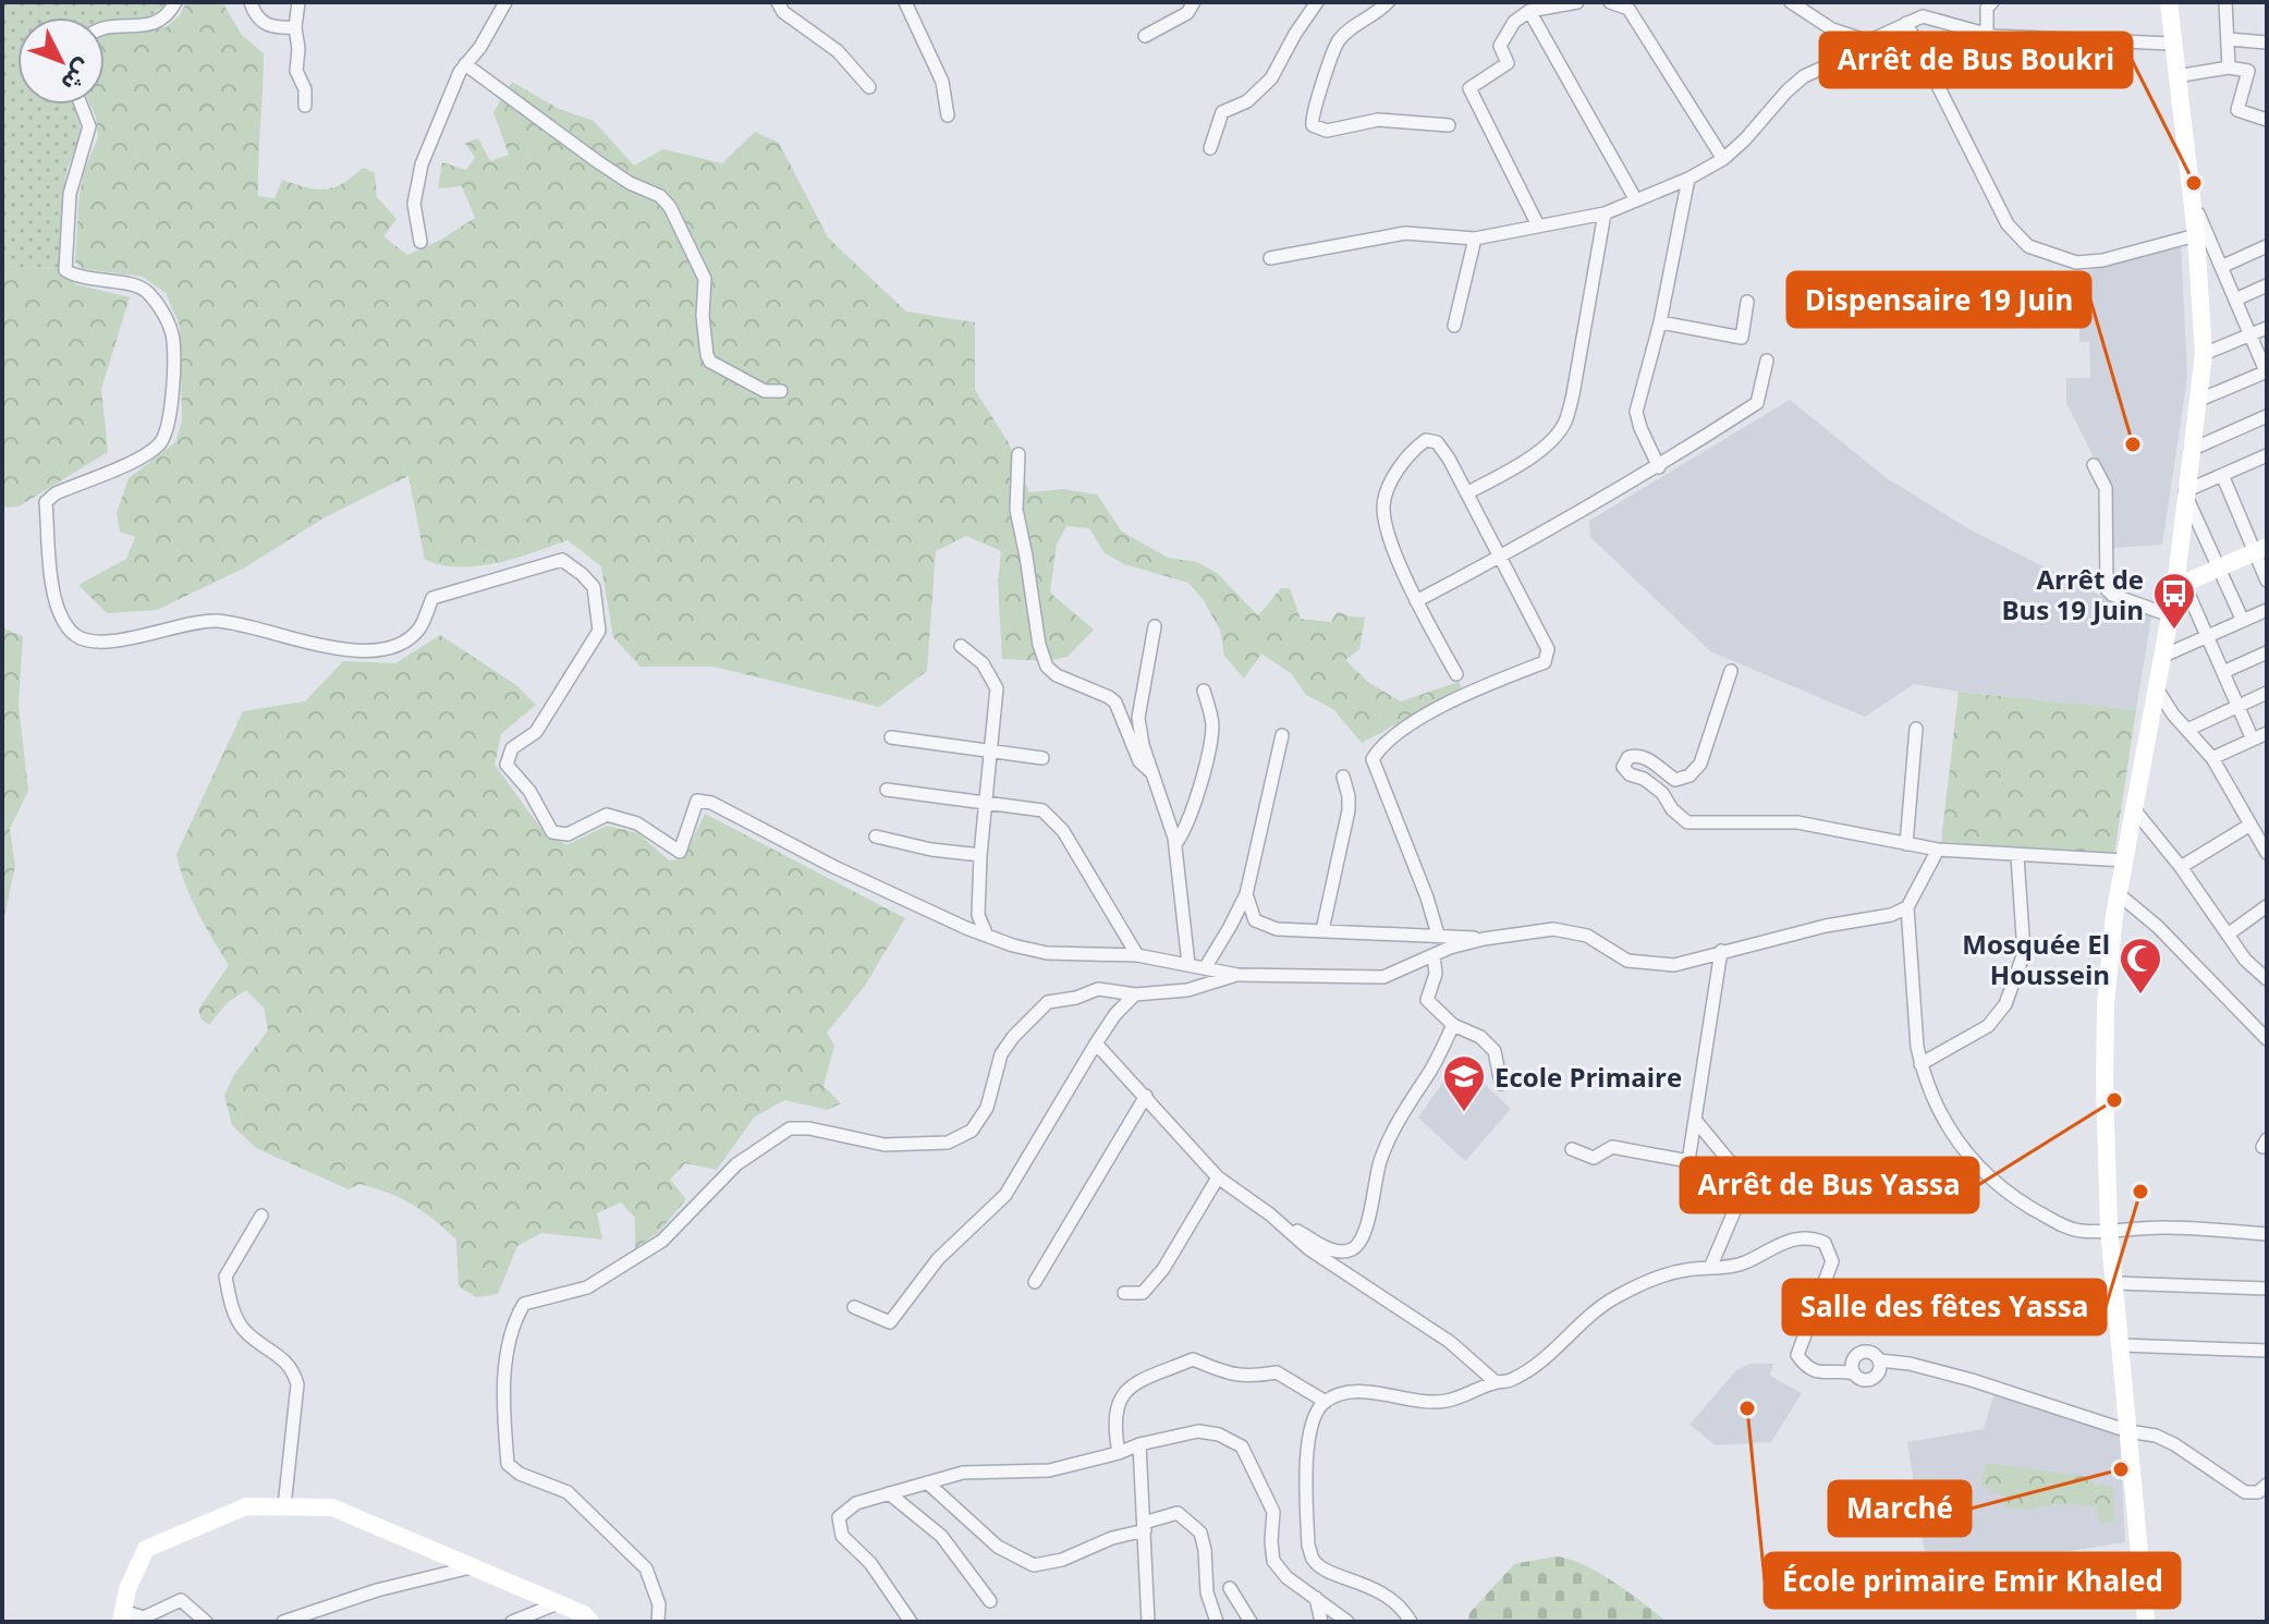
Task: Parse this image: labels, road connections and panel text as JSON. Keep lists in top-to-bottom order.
{
  "places": {
    "other": [
      "Arrêt de Bus Boukri",
      "Dispensaire 19 Juin",
      "Arrêt de Bus Yassa",
      "Salle des fêtes Yassa",
      "École primaire Emir Khaled",
      "Marché"
    ],
    "bus stop": ["Arrêt de Bus 19 Juin"],
    "mosque": ["Mosquée El Houssein"],
    "school or university": ["Ecole Primaire"]
  },
  "north": "bottom right"
}
